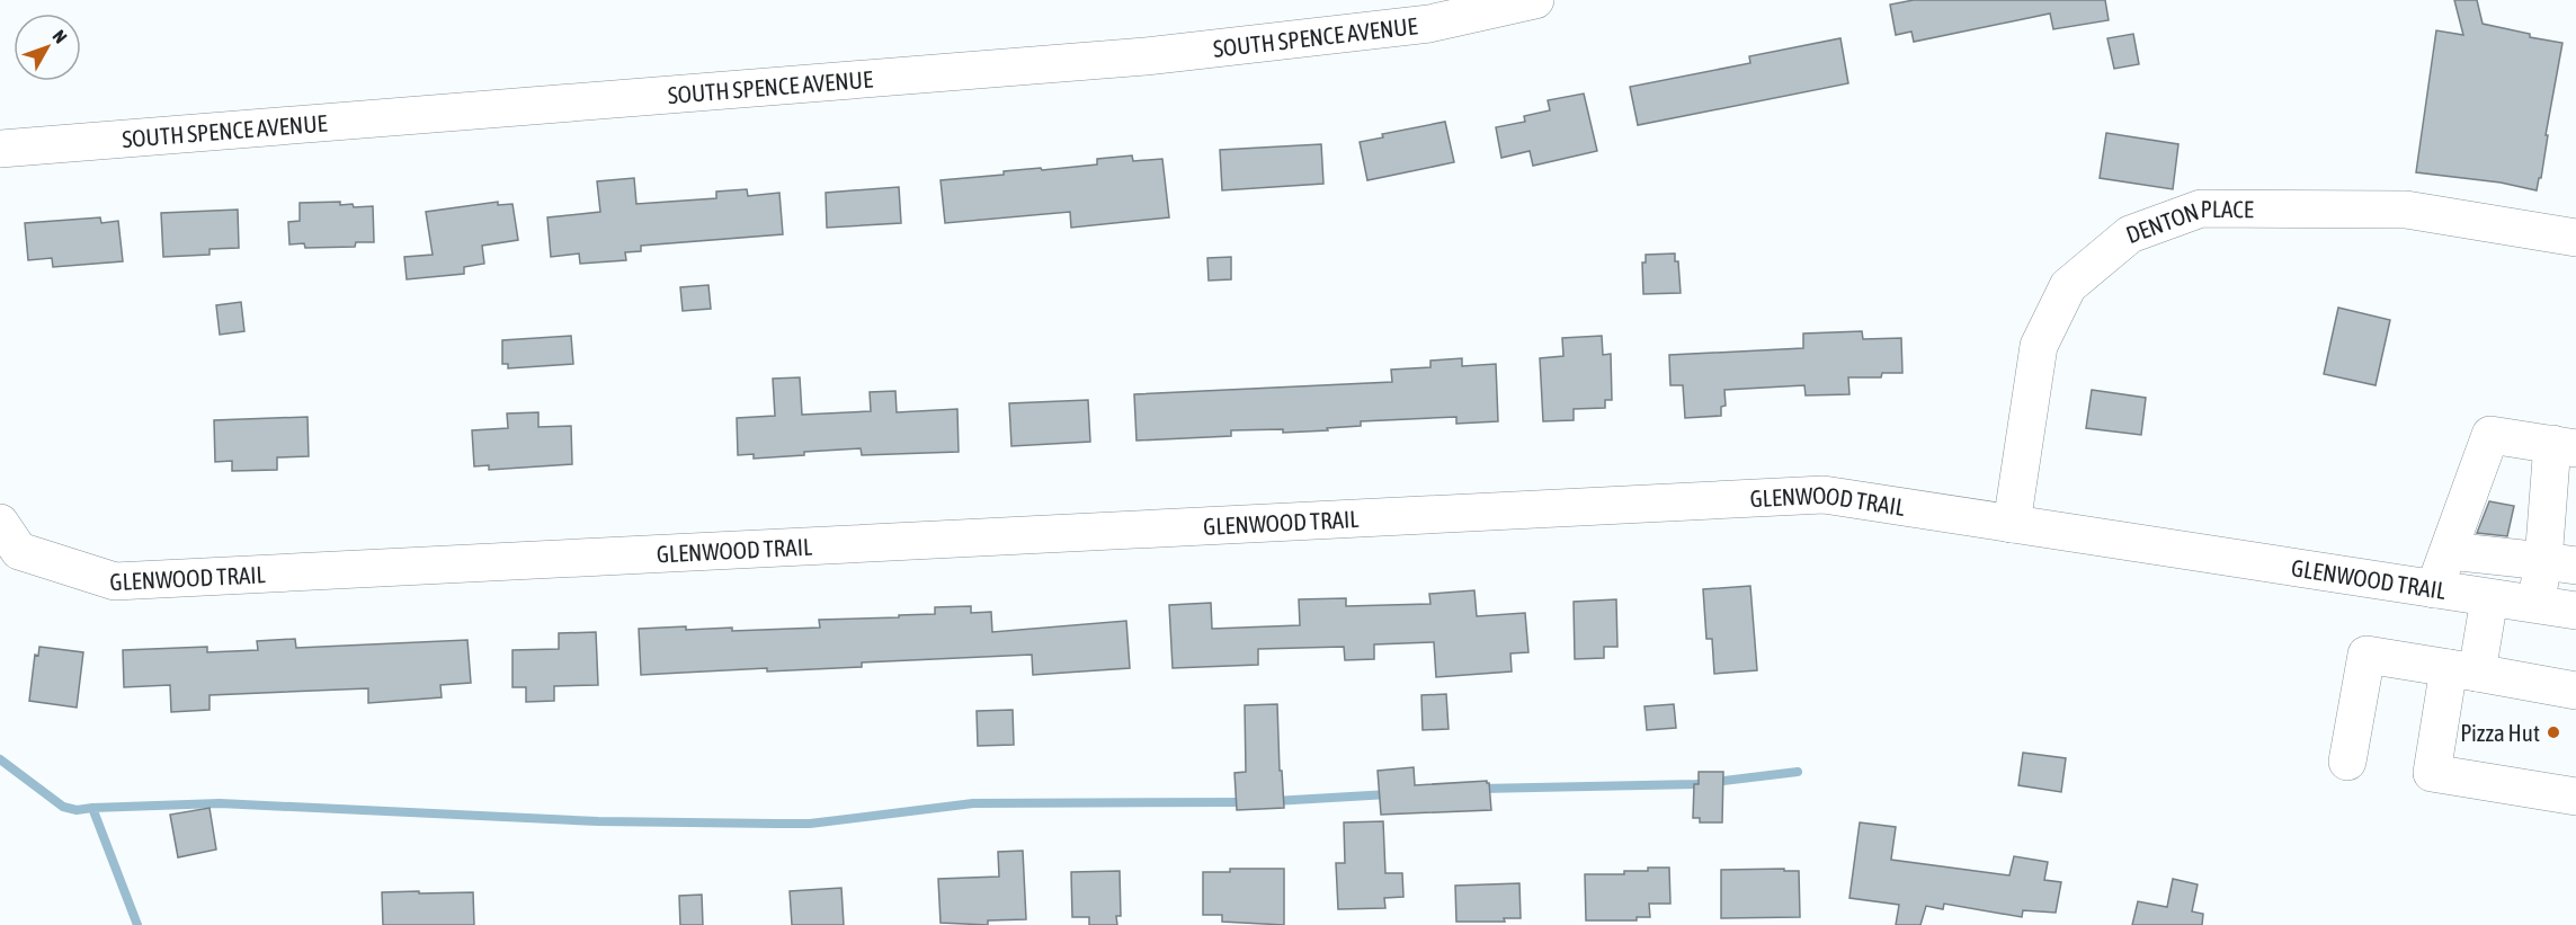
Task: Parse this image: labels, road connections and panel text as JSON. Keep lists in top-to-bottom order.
{
  "streets": {
    "street": ["SOUTH SPENCE AVENUE", "DENTON PLACE", "GLENWOOD TRAIL"]
  },
  "crossings": [
    ["DENTON PLACE", "GLENWOOD TRAIL"]
  ],
  "places": ["Pizza Hut"],
  "north": "top right"
}
